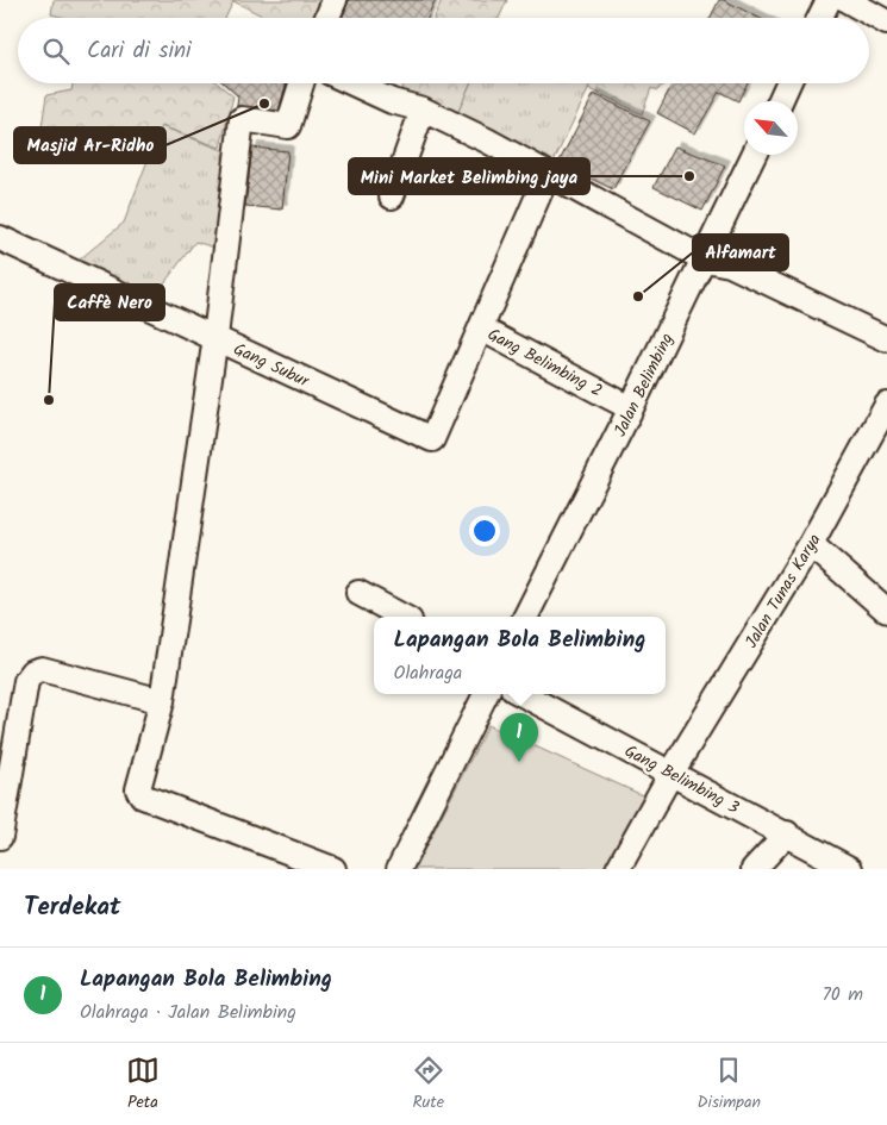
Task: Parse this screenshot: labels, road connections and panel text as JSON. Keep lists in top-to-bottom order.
{
  "streets": {
    "street": [
      "Gang Belimbing 2",
      "Gang Subur",
      "Jalan Belimbing",
      "Jalan Tunas Karya",
      "Gang Belimbing 3"
    ]
  },
  "crossings": [
    ["Gang Belimbing 2", "Gang Subur"],
    ["Gang Belimbing 2", "Jalan Belimbing"],
    ["Jalan Tunas Karya", "Gang Belimbing 3"]
  ],
  "places": [
    "Masjid Ar-Ridho",
    "Mini Market Belimbing jaya",
    "Alfamart",
    "Caffè Nero"
  ],
  "north": "top left",
  "page": {
    "search": "Cari di sini",
    "popup": ["Lapangan Bola Belimbing", "Olahraga"],
    "pins": "1",
    "heading": "Terdekat",
    "list": [
      {
        "mark": "1",
        "name": "Lapangan Bola Belimbing",
        "note": "Olahraga · Jalan Belimbing",
        "value": "70 m"
      }
    ],
    "nav": ["Peta", "Rute", "Disimpan"]
  }
}
